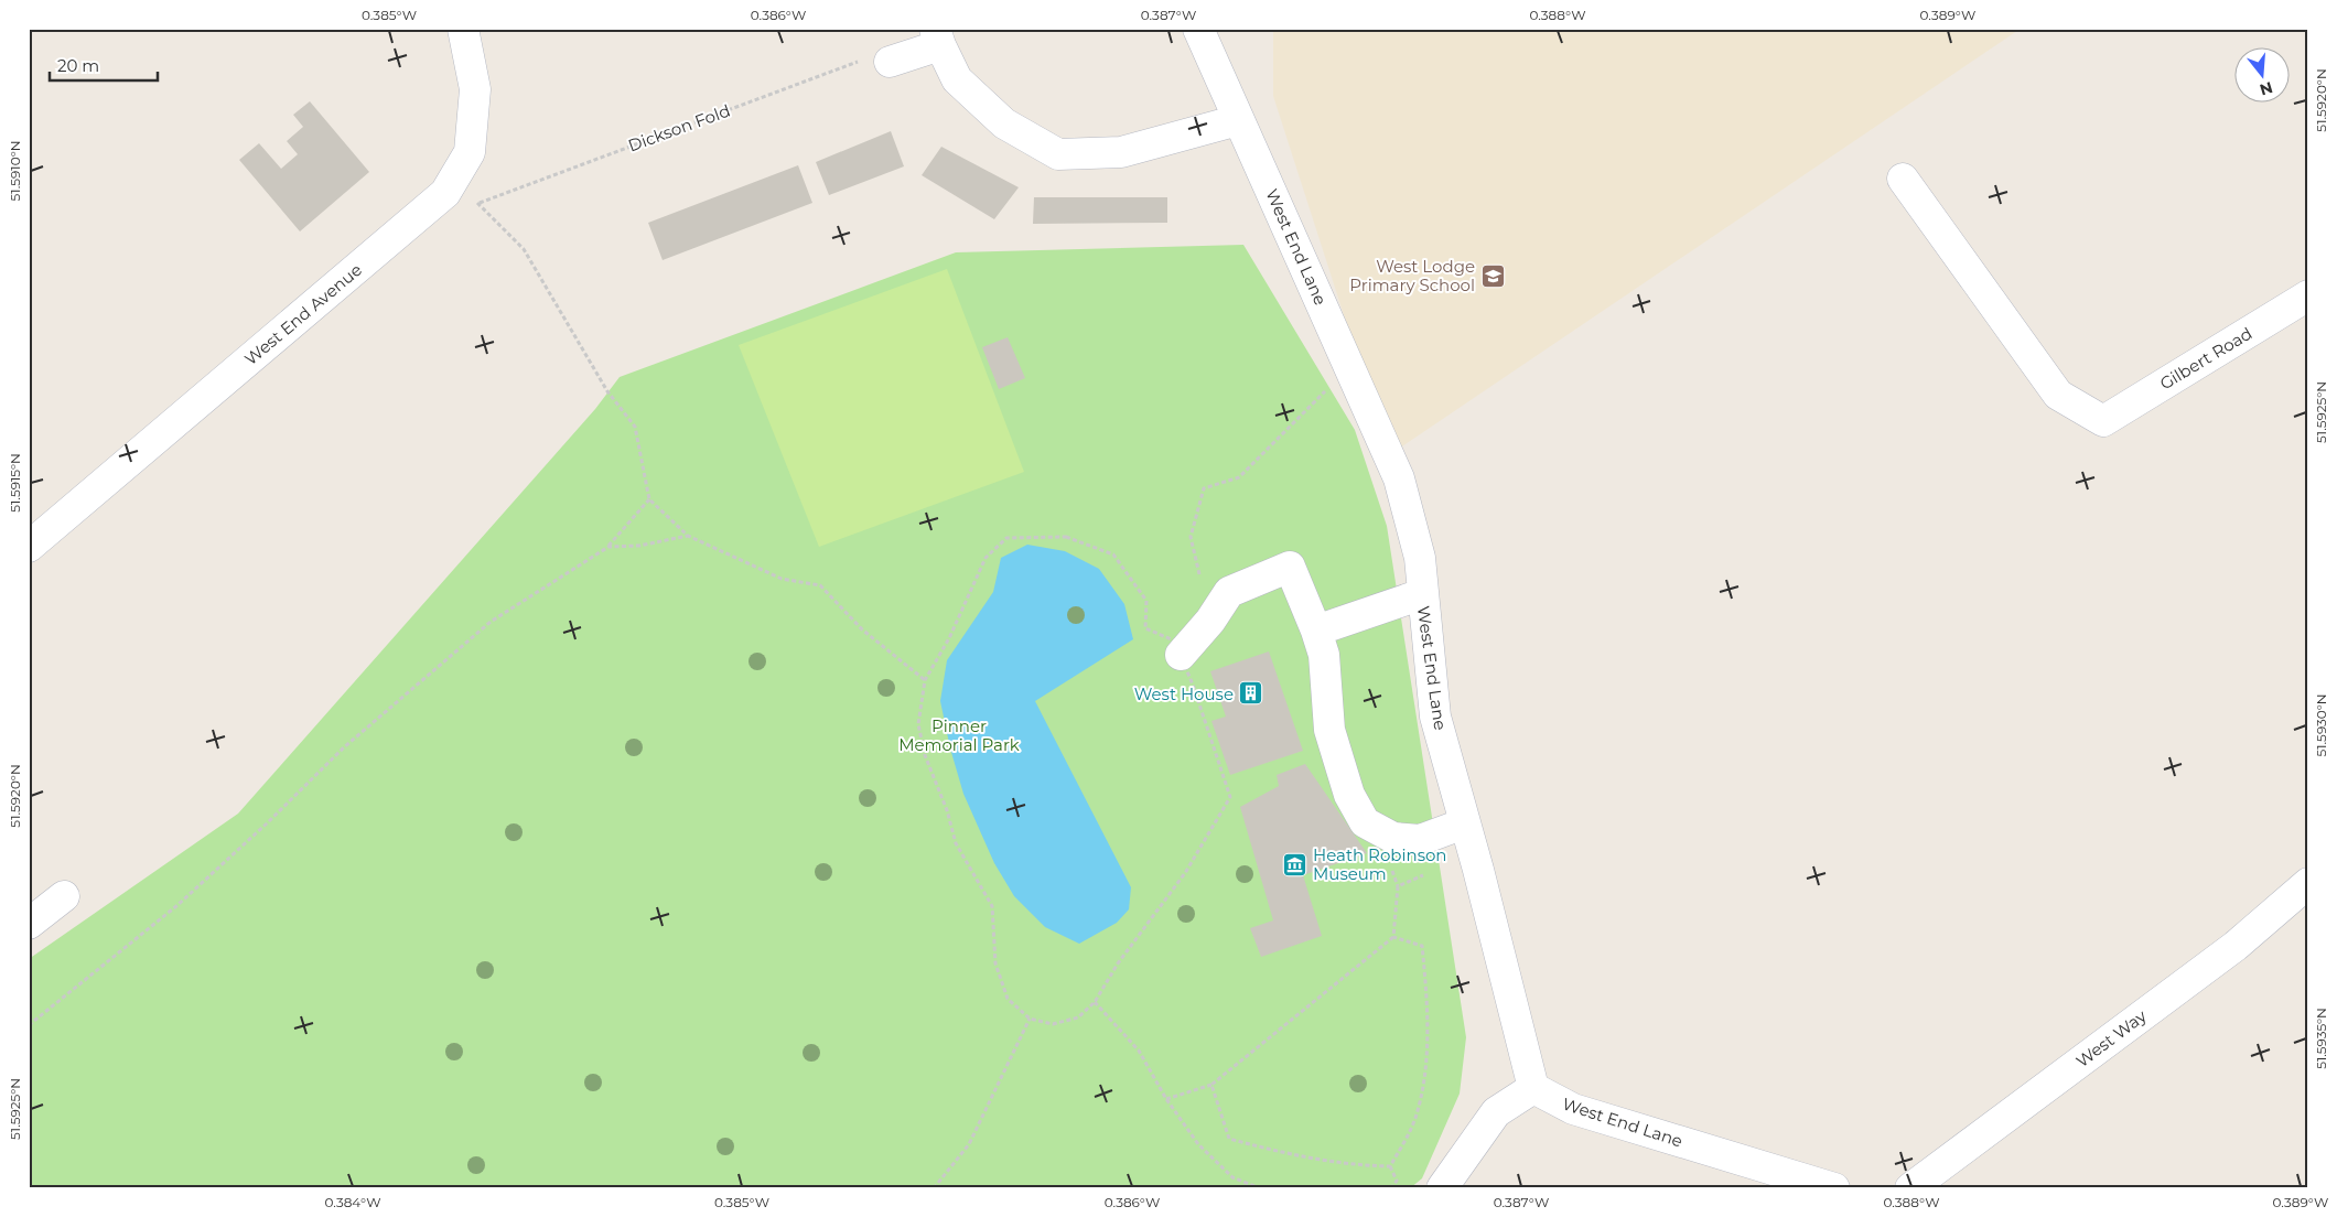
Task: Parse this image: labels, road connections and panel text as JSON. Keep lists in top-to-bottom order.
{
  "streets": {
    "street": [
      "West End Lane",
      "West End Avenue",
      "Gilbert Road",
      "West Way"
    ],
    "path": ["Dickson Fold"]
  },
  "parks": ["Pinner Memorial Park"],
  "places": {
    "school or university": ["West Lodge Primary School"],
    "building": ["West House"],
    "museum": ["Heath Robinson Museum"]
  },
  "scale_bar": "20 m",
  "north": "bottom",
  "coordinates": [
    "0.385°W",
    "0.386°W",
    "0.387°W",
    "0.388°W",
    "0.389°W",
    "51.5920°N",
    "51.5910°N",
    "51.5925°N",
    "51.5915°N",
    "51.5930°N",
    "51.5935°N",
    "0.384°W"
  ]
}
